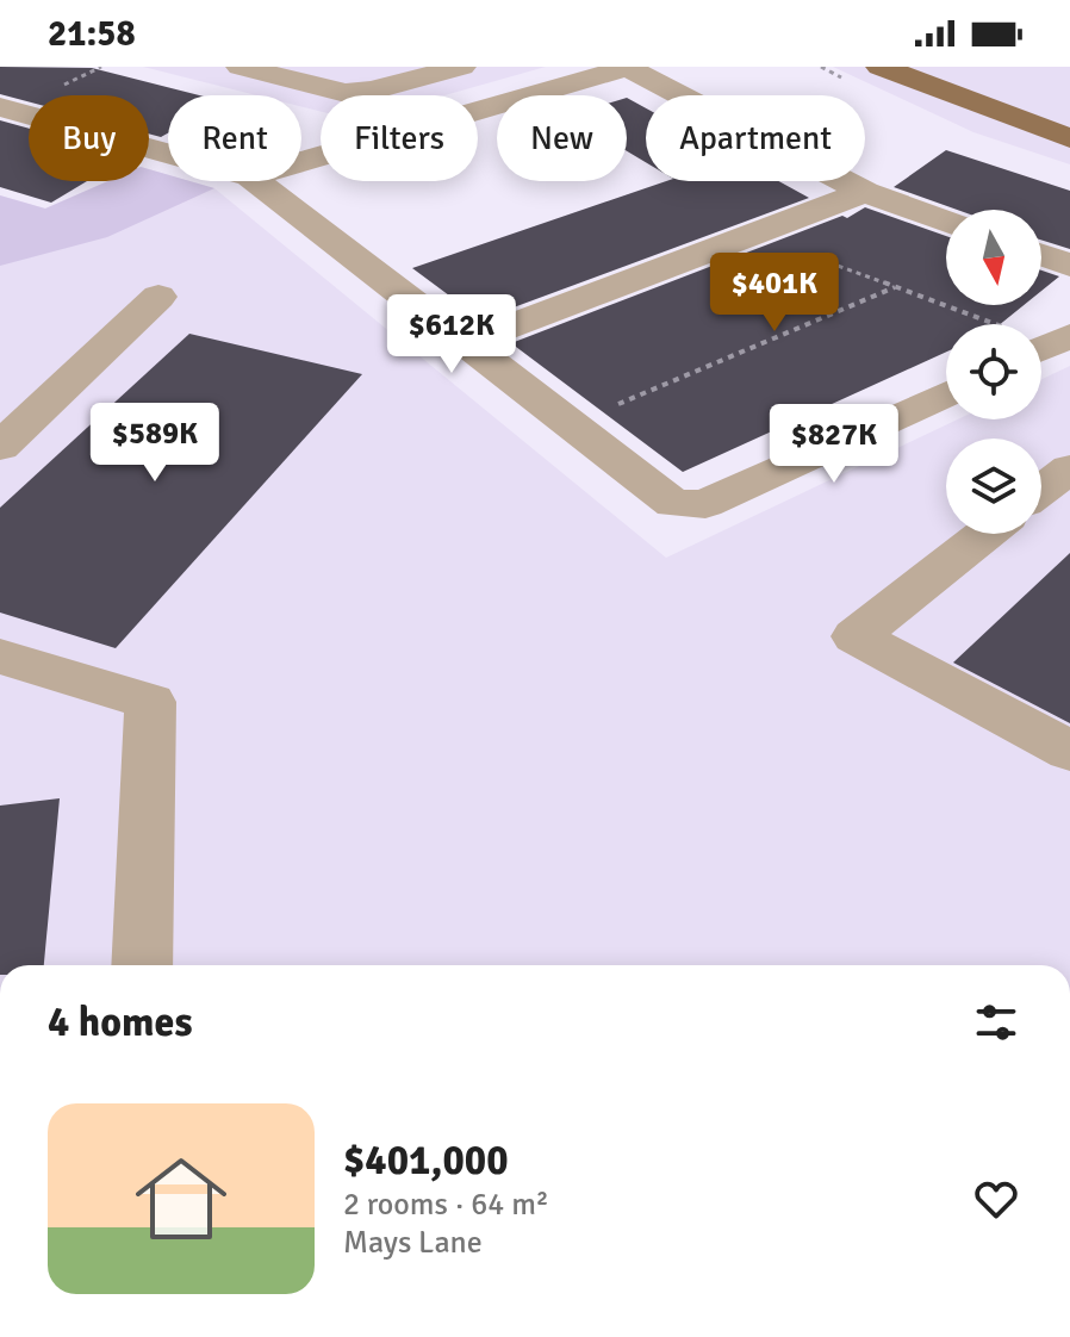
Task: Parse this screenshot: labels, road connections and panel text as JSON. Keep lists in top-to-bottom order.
{
  "north": "bottom",
  "page": {
    "status": "21:58",
    "chip": [
      "Buy",
      "Rent",
      "Filters",
      "New",
      "Apartment"
    ],
    "price": [
      "$401K",
      "$612K",
      "$589K",
      "$827K"
    ],
    "heading": "4 homes",
    "list": [
      {
        "name": "$401,000",
        "note": "2 rooms · 64 m² · Mays Lane"
      }
    ]
  }
}
